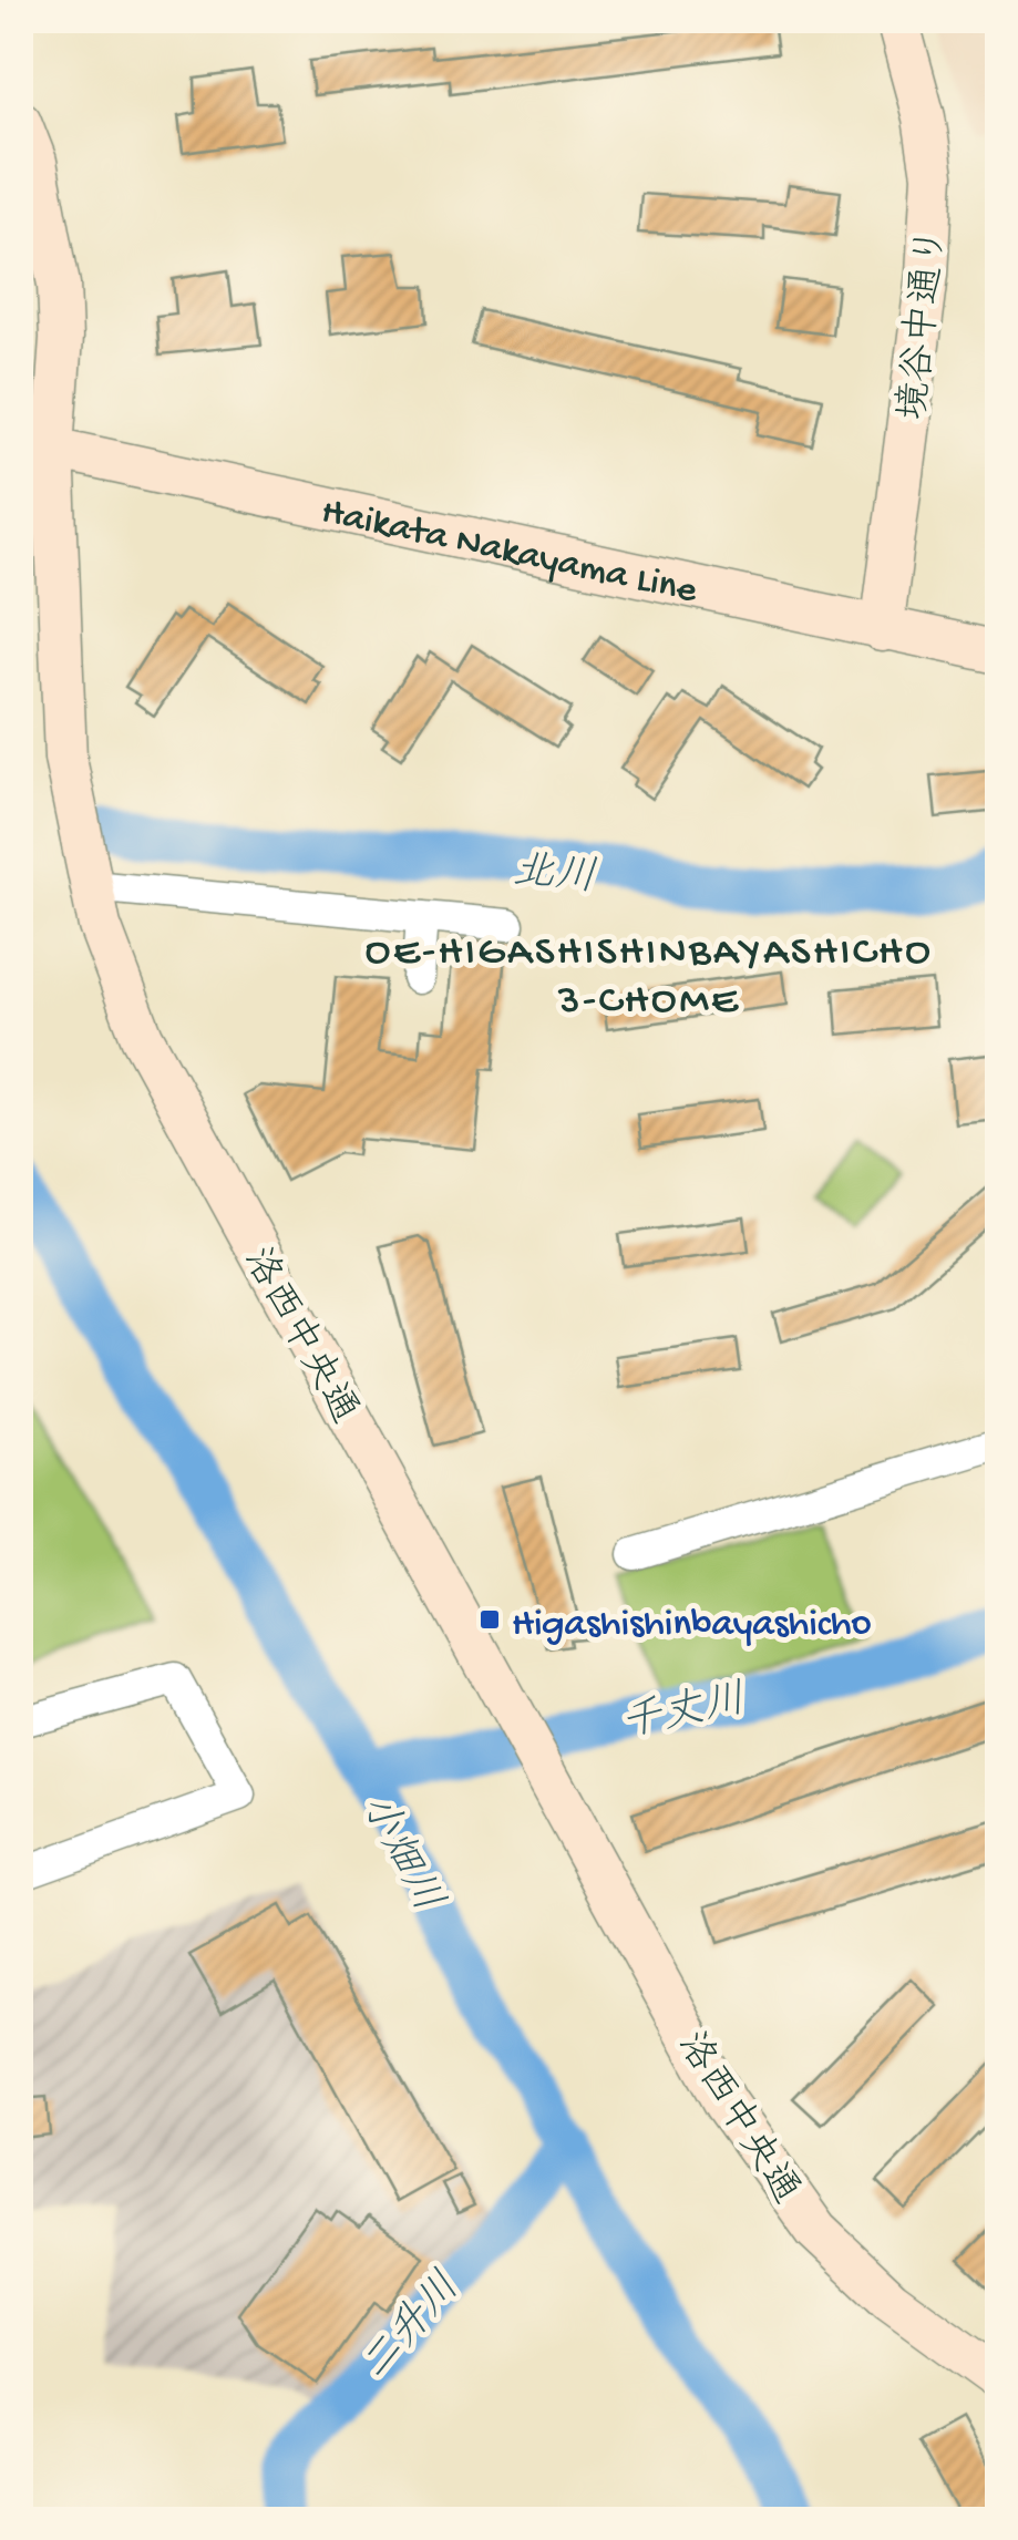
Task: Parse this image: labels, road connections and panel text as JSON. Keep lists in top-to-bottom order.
{
  "streets": {
    "street": ["境谷中通り", "Haikata Nakayama Line", "洛西中央通"]
  },
  "crossings": [
    ["境谷中通り", "Haikata Nakayama Line"],
    ["Haikata Nakayama Line", "洛西中央通"]
  ],
  "districts": ["OE-HIGASHISHINBAYASHICHO 3-CHOME"],
  "water": [
    "北川",
    "千丈川",
    "小畑川",
    "二升川"
  ],
  "places": {
    "transit": ["Higashishinbayashicho"]
  }
}
